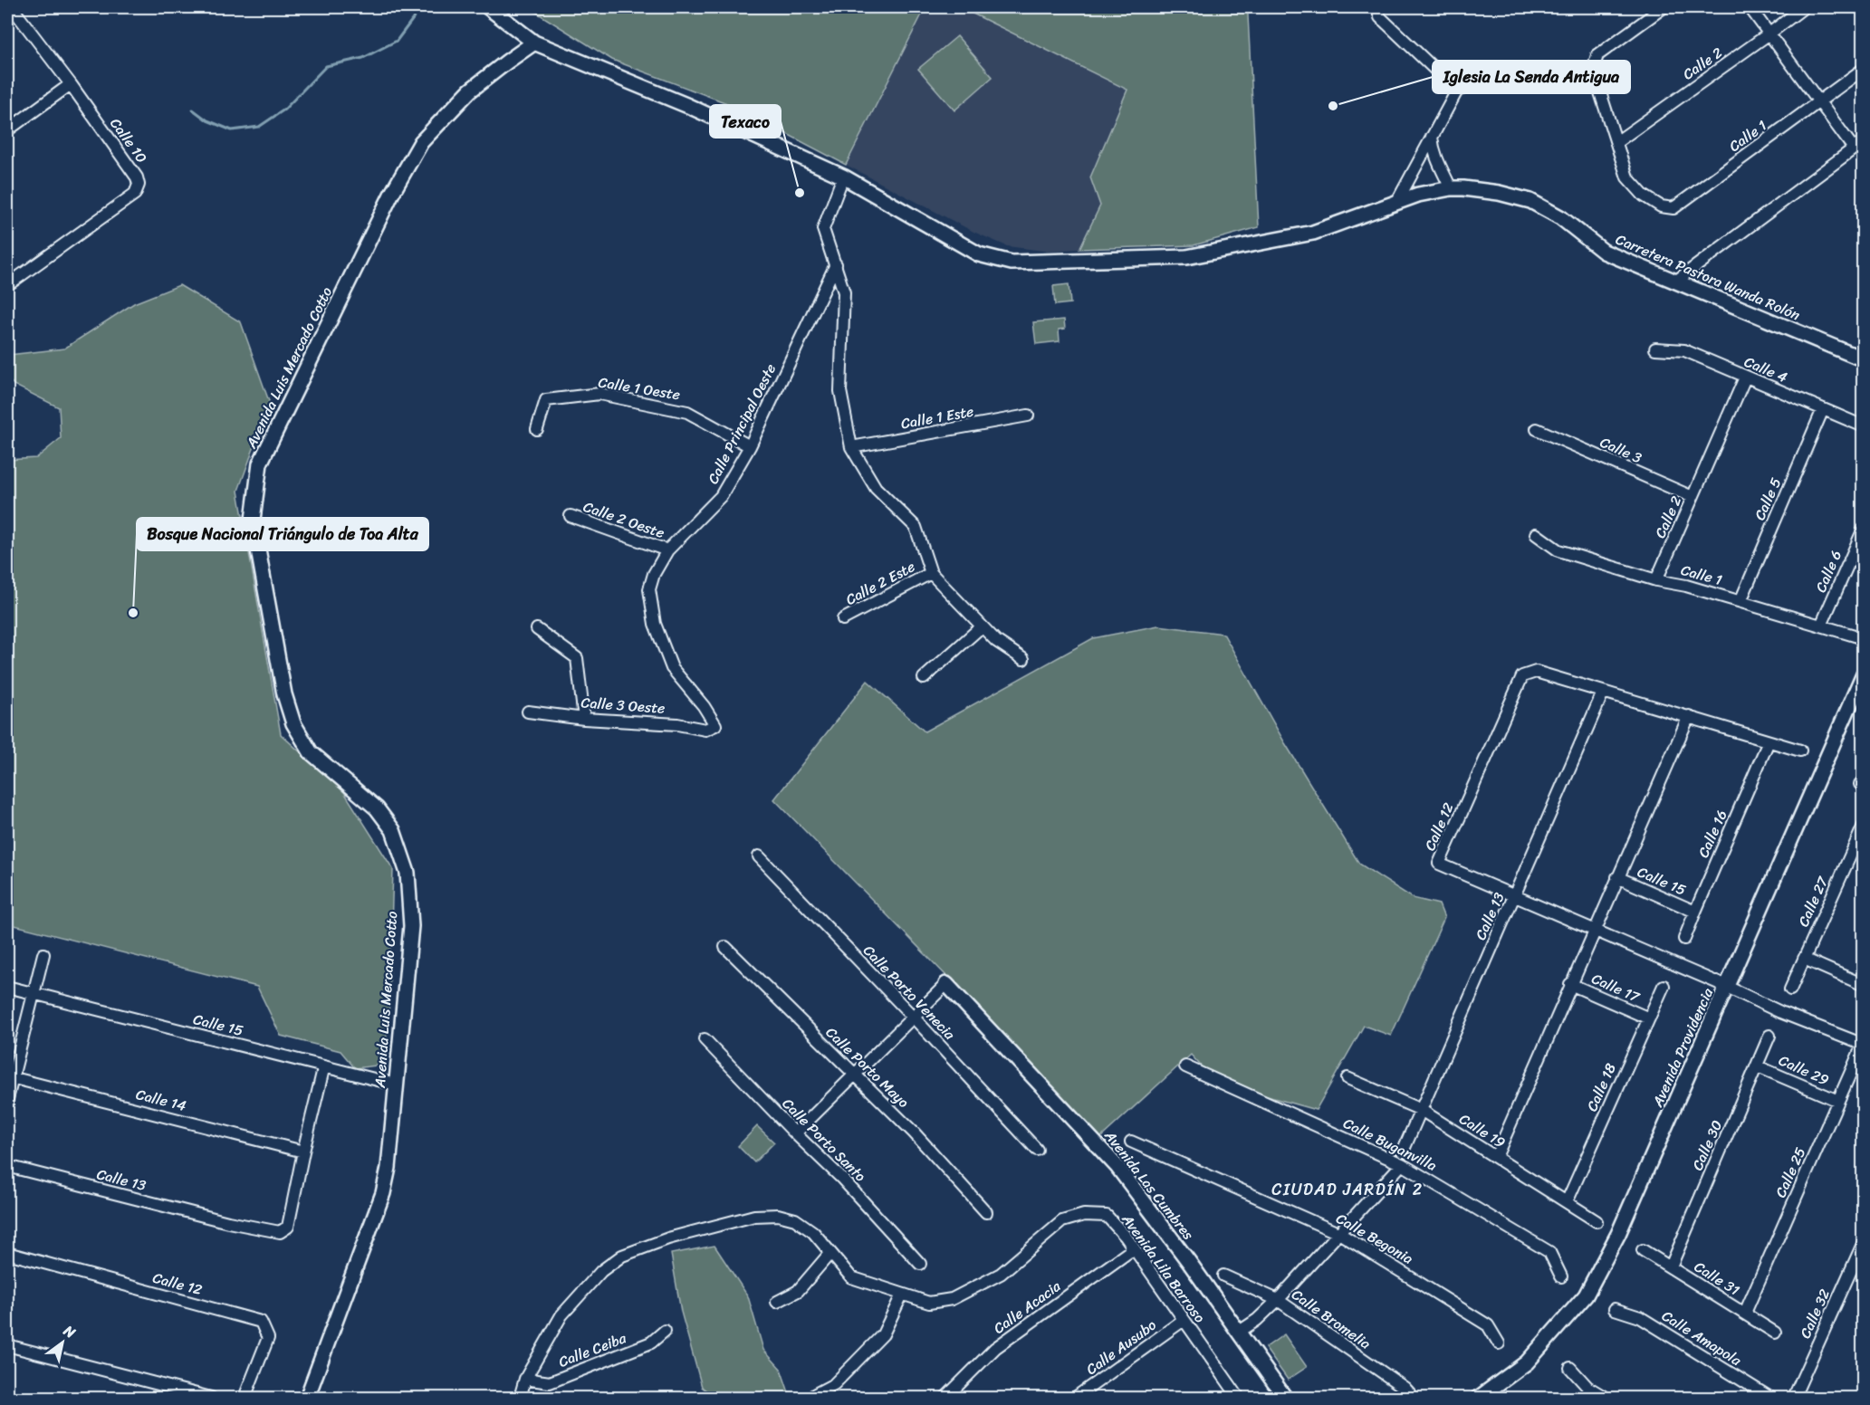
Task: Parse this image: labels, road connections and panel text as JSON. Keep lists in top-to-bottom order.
{
  "streets": {
    "street": [
      "Calle 2",
      "Calle 1",
      "Calle 10",
      "Carretera Pastora Wanda Rolón",
      "Avenida Luis Mercado Cotto",
      "Calle 4",
      "Calle 1 Oeste",
      "Calle 1 Este",
      "Calle Principal Oeste",
      "Calle 3",
      "Calle 5",
      "Calle 2 Oeste",
      "Calle 6",
      "Calle 2 Este",
      "Calle 3 Oeste",
      "Calle 12",
      "Calle 16",
      "Calle 15",
      "Calle 27",
      "Calle 13",
      "Calle 17",
      "Calle Porto Venecia",
      "Avenida Providencia",
      "Calle Porto Mayo",
      "Calle 29",
      "Calle 18",
      "Calle 14",
      "Calle 19",
      "Calle Porto Santo",
      "Calle Buganvilla",
      "Calle 30",
      "Calle 25",
      "Avenida Las Cumbres",
      "Calle Begonia",
      "Avenida Lila Barroso",
      "Calle 31",
      "Calle Acacia",
      "Calle 32",
      "Calle Bromelia",
      "Calle Amapola",
      "Calle Ausubo",
      "Calle Ceiba"
    ]
  },
  "crossings": [
    ["Calle 2", "Calle 1"],
    ["Calle 2", "Calle 4"],
    ["Calle 2", "Calle 3"],
    ["Calle 1", "Calle 5"],
    ["Calle 1", "Calle 6"],
    ["Carretera Pastora Wanda Rolón", "Avenida Luis Mercado Cotto"],
    ["Avenida Luis Mercado Cotto", "Calle 15"],
    ["Calle 4", "Calle 5"],
    ["Calle 1 Oeste", "Calle Principal Oeste"],
    ["Calle Principal Oeste", "Calle 2 Oeste"],
    ["Calle Principal Oeste", "Calle 3 Oeste"],
    ["Calle 12", "Calle 16"],
    ["Calle 12", "Calle 13"],
    ["Calle 12", "Avenida Providencia"],
    ["Calle 12", "Calle 25"],
    ["Calle 16", "Calle 15"],
    ["Calle 13", "Calle 14"],
    ["Calle 13", "Calle 19"],
    ["Calle 17", "Calle 18"],
    ["Calle 29", "Calle 30"],
    ["Calle 29", "Calle 25"],
    ["Calle 18", "Calle 19"],
    ["Calle 30", "Calle 31"],
    ["Calle 25", "Calle 31"],
    ["Avenida Lila Barroso", "Calle Acacia"],
    ["Avenida Lila Barroso", "Calle Ausubo"],
    ["Avenida Lila Barroso", "Calle Ceiba"]
  ],
  "districts": ["CIUDAD JARDÍN 2"],
  "places": ["Iglesia La Senda Antigua", "Texaco", "Bosque Nacional Triángulo de Toa Alta"],
  "north": "top right"
}
